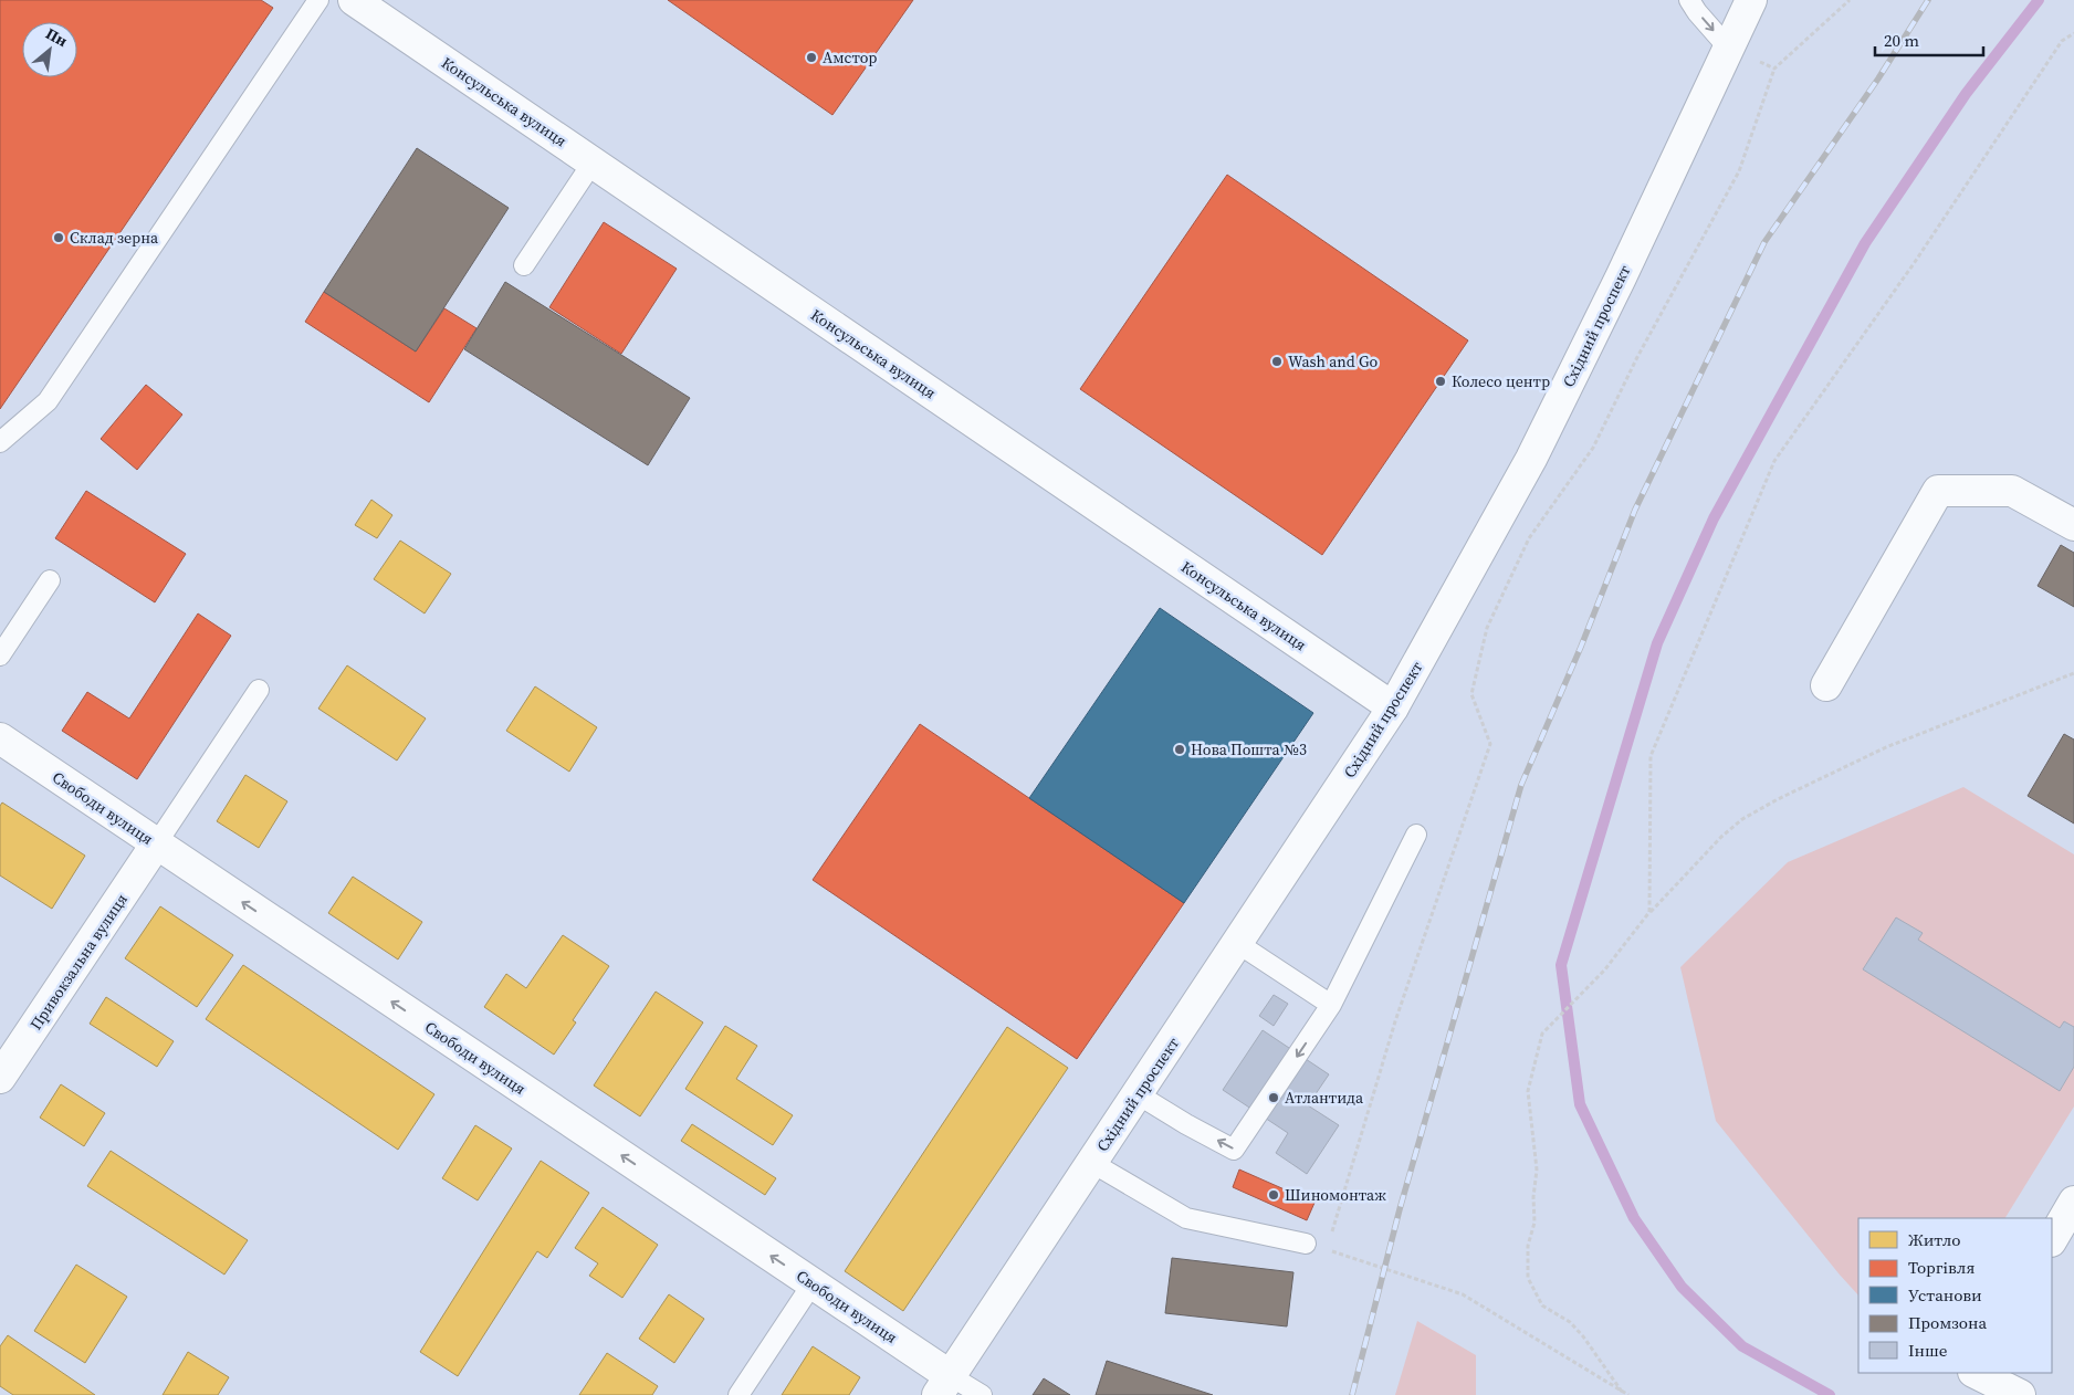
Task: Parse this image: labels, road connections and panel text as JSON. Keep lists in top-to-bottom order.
{
  "streets": {
    "main road": [
      "Консульська вулиця",
      "Східний проспект",
      "Свободи вулиця",
      "Привокзальна вулиця"
    ]
  },
  "crossings": [
    ["Консульська вулиця", "Східний проспект"],
    ["Східний проспект", "Свободи вулиця"],
    ["Свободи вулиця", "Привокзальна вулиця"]
  ],
  "one_way": ["Свободи вулиця"],
  "places": [
    "Амстор",
    "Склад зерна",
    "Wash and Go",
    "Колесо центр",
    "Нова Пошта №3",
    "Атлантида",
    "Шиномонтаж"
  ],
  "legend": [
    "Житло",
    "Торгівля",
    "Установи",
    "Промзона",
    "Інше"
  ],
  "scale_bar": "20 m",
  "north": "top right"
}
